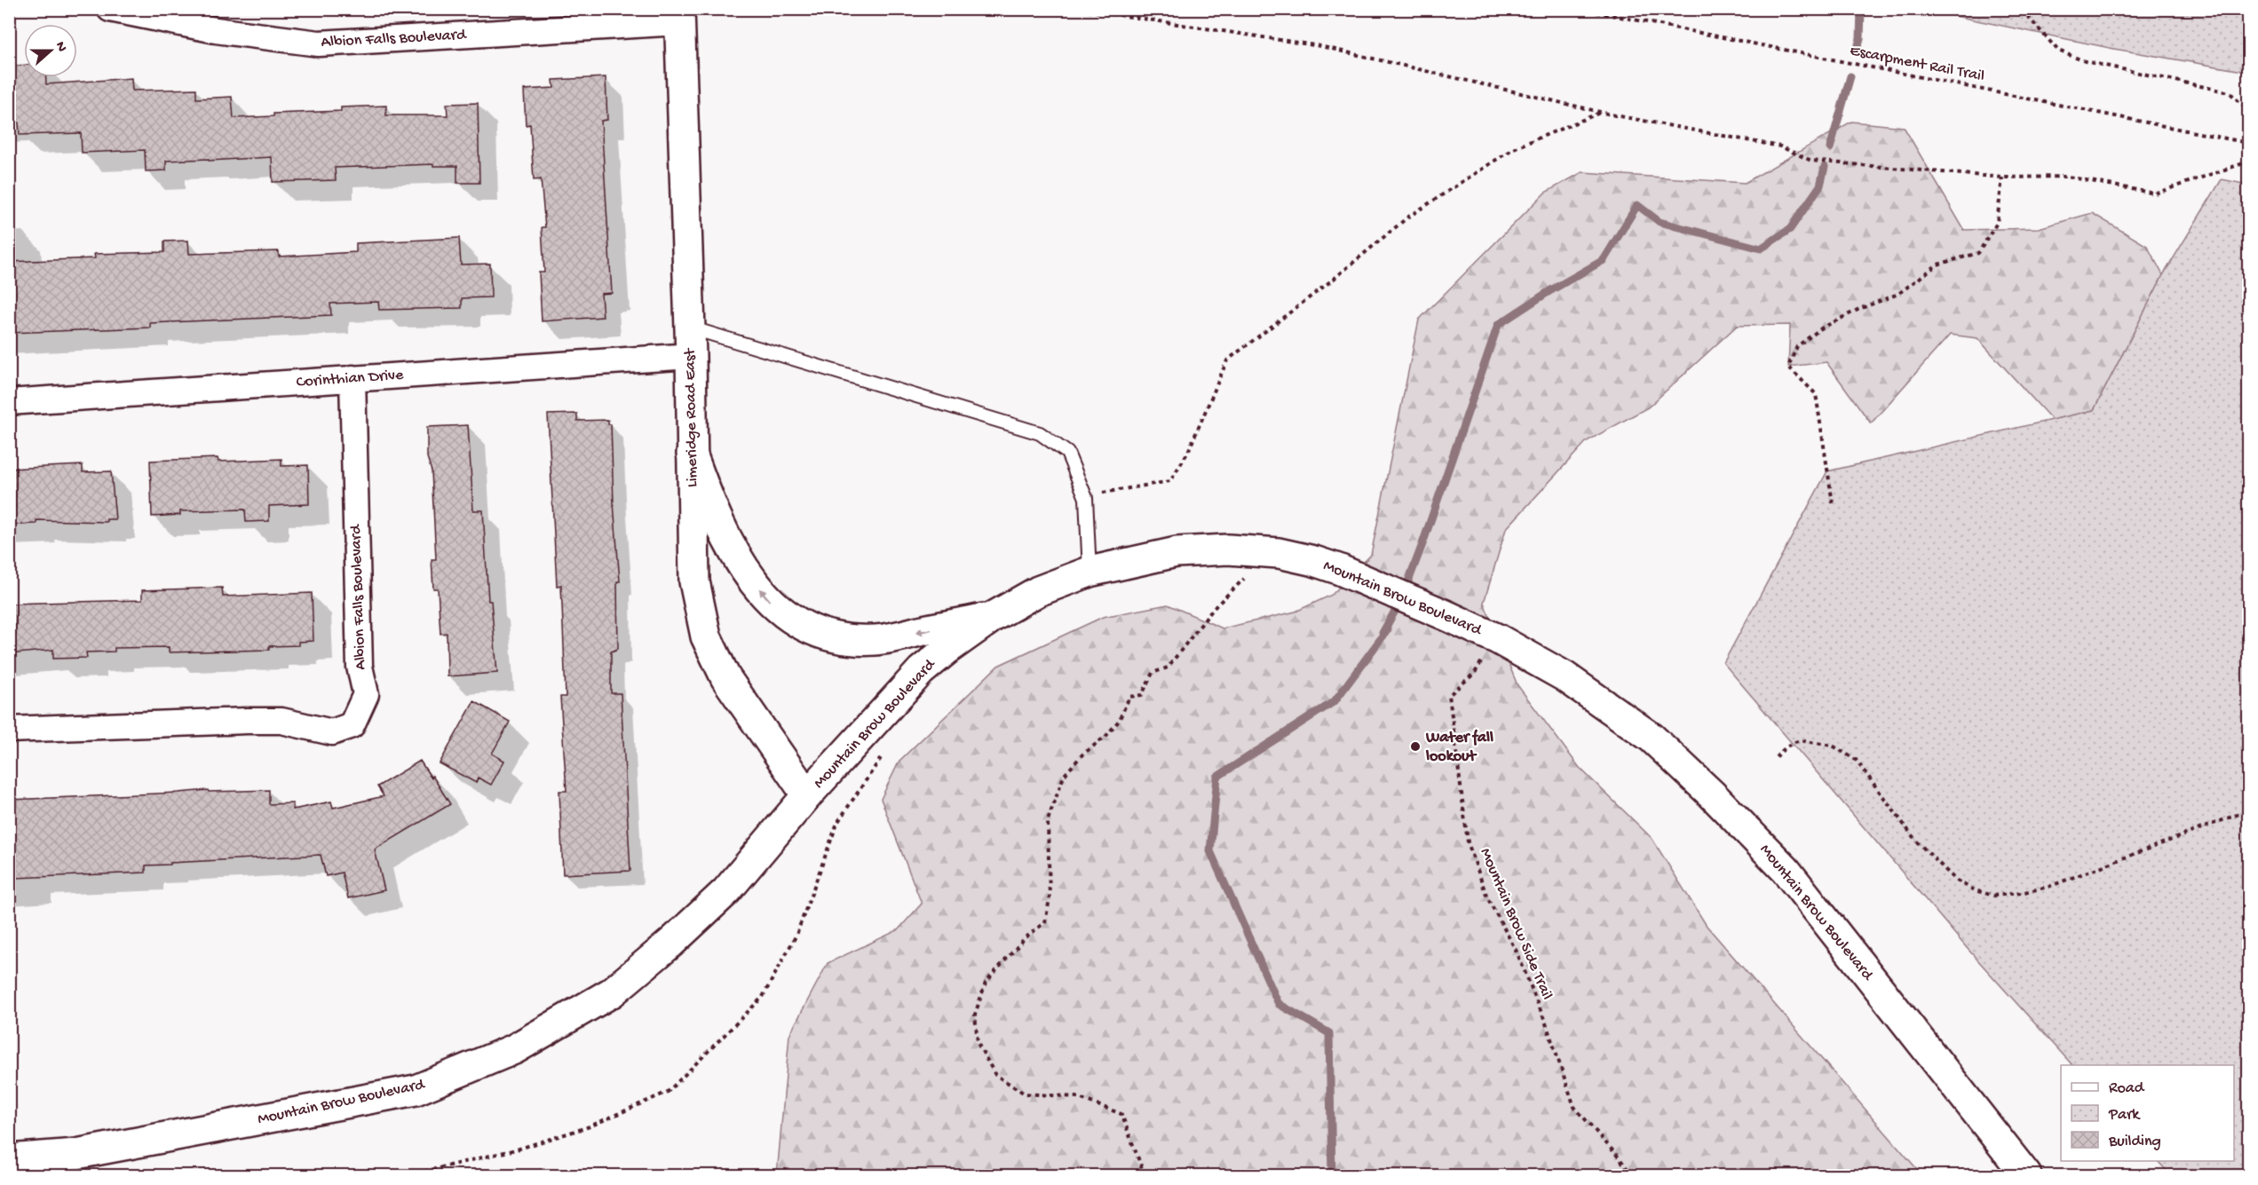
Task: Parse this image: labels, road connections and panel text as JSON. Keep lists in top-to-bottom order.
{
  "streets": {
    "main road": ["Limeridge Road East", "Mountain Brow Boulevard"],
    "street": ["Albion Falls Boulevard", "Corinthian Drive"],
    "path": ["Escarpment Rail Trail", "Mountain Brow Side Trail"]
  },
  "crossings": [
    ["Albion Falls Boulevard", "Corinthian Drive"],
    ["Albion Falls Boulevard", "Limeridge Road East"],
    ["Corinthian Drive", "Limeridge Road East"],
    ["Limeridge Road East", "Mountain Brow Boulevard"],
    ["Mountain Brow Boulevard", "Mountain Brow Side Trail"]
  ],
  "places": ["Water fall lookout"],
  "legend": ["Road", "Park", "Building"],
  "north": "right"
}
